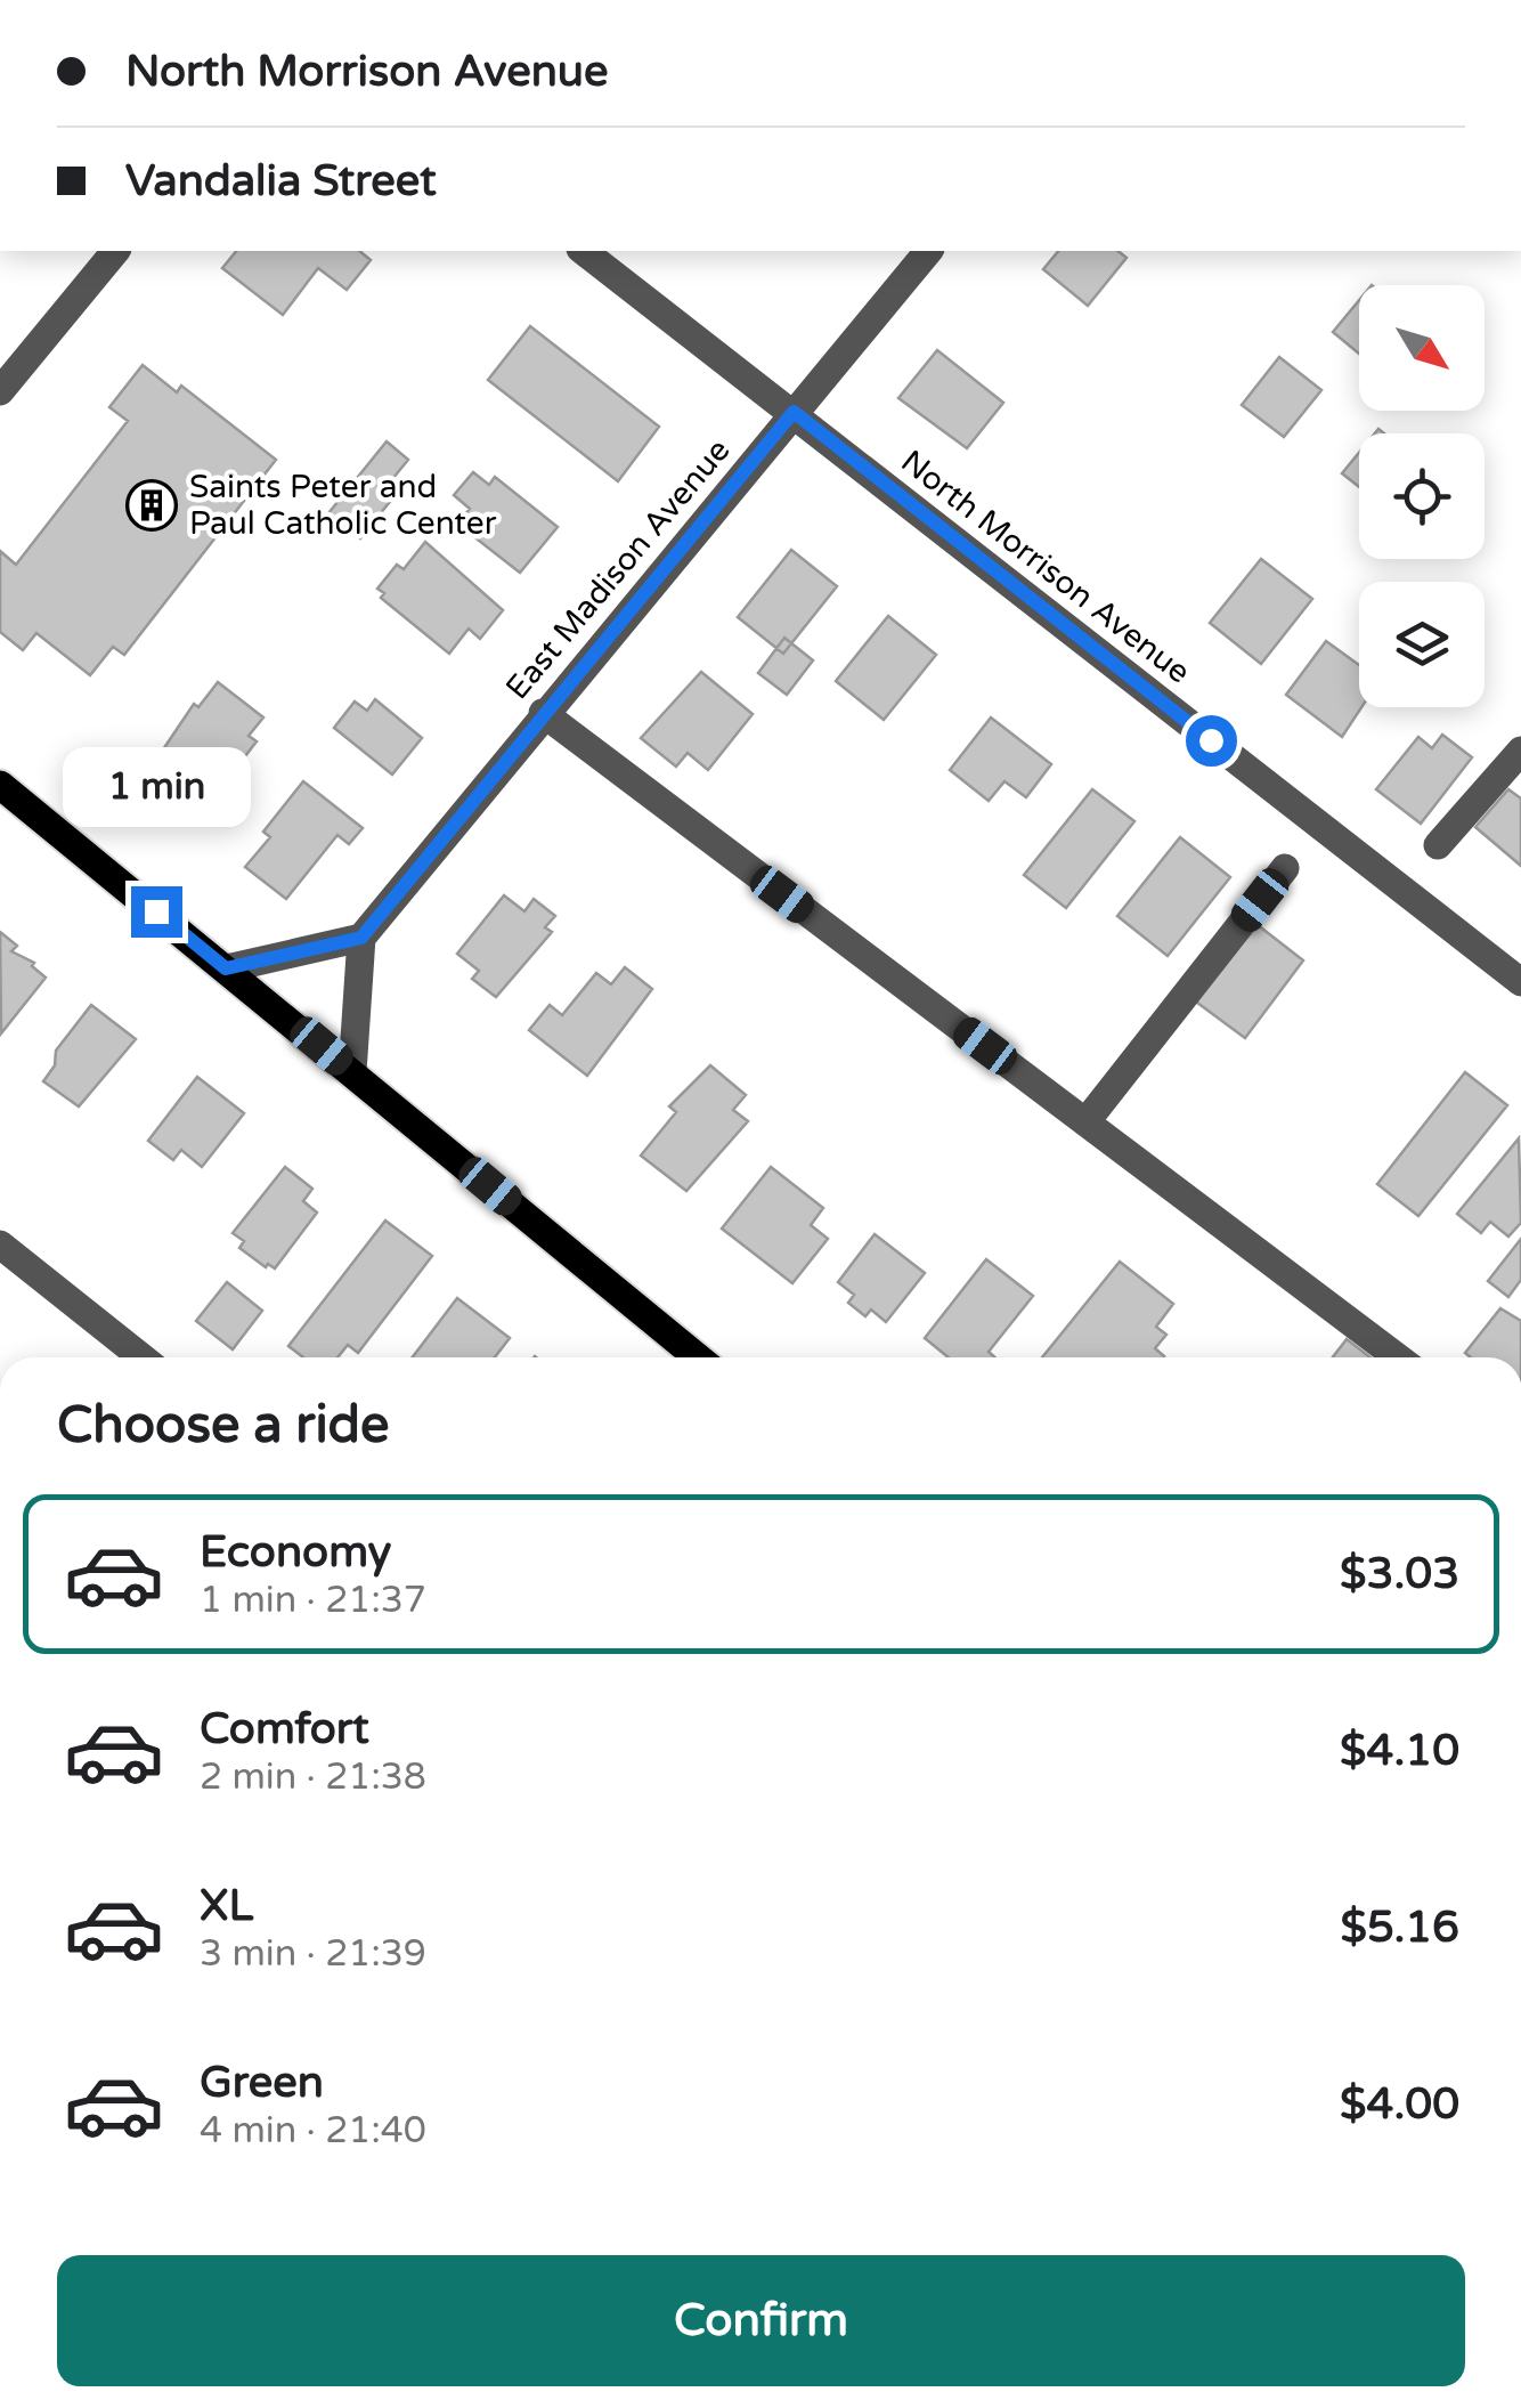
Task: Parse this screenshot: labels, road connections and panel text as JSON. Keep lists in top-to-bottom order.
{
  "streets": {
    "street": ["North Morrison Avenue", "East Madison Avenue"]
  },
  "crossings": [
    ["North Morrison Avenue", "East Madison Avenue"]
  ],
  "places": {
    "building": ["Saints Peter and Paul Catholic Center"]
  },
  "north": "bottom right",
  "page": {
    "banner": ["North Morrison Avenue", "Vandalia Street"],
    "bubble": "1 min",
    "heading": "Choose a ride",
    "list": [
      {
        "name": "Economy",
        "note": "1 min · 21:37",
        "value": "$3.03"
      },
      {
        "name": "Comfort",
        "note": "2 min · 21:38",
        "value": "$4.10"
      },
      {
        "name": "XL",
        "note": "3 min · 21:39",
        "value": "$5.16"
      },
      {
        "name": "Green",
        "note": "4 min · 21:40",
        "value": "$4.00"
      }
    ],
    "buttons": "Confirm"
  }
}
